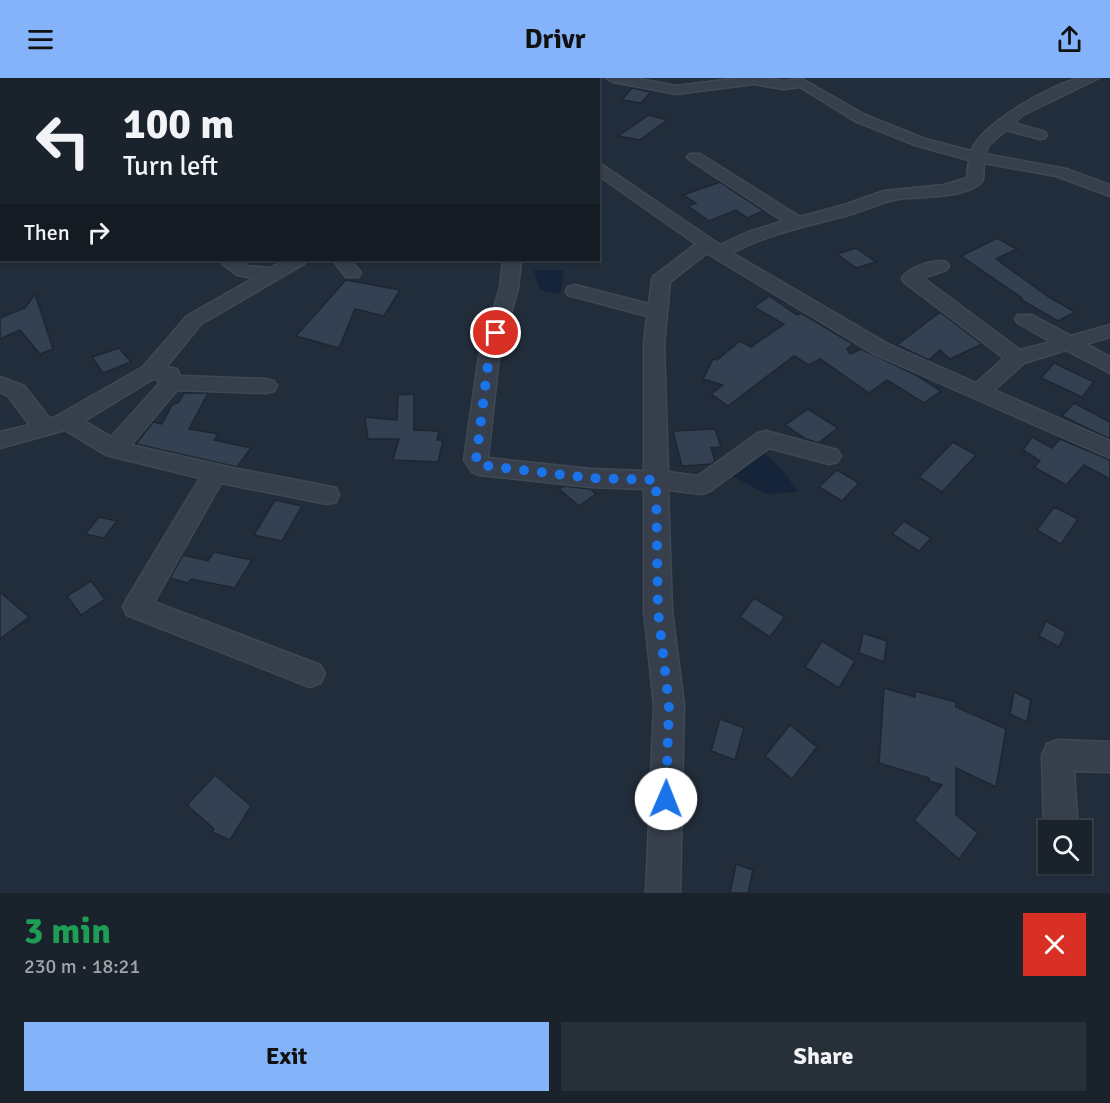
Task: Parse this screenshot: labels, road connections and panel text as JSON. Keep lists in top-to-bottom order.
{
  "page": {
    "header": "Drivr",
    "turn": ["100 m", "Turn left"],
    "then": "Then",
    "heading": ["3 min", "230 m · 18:21"],
    "buttons": ["Exit", "Share"]
  }
}
